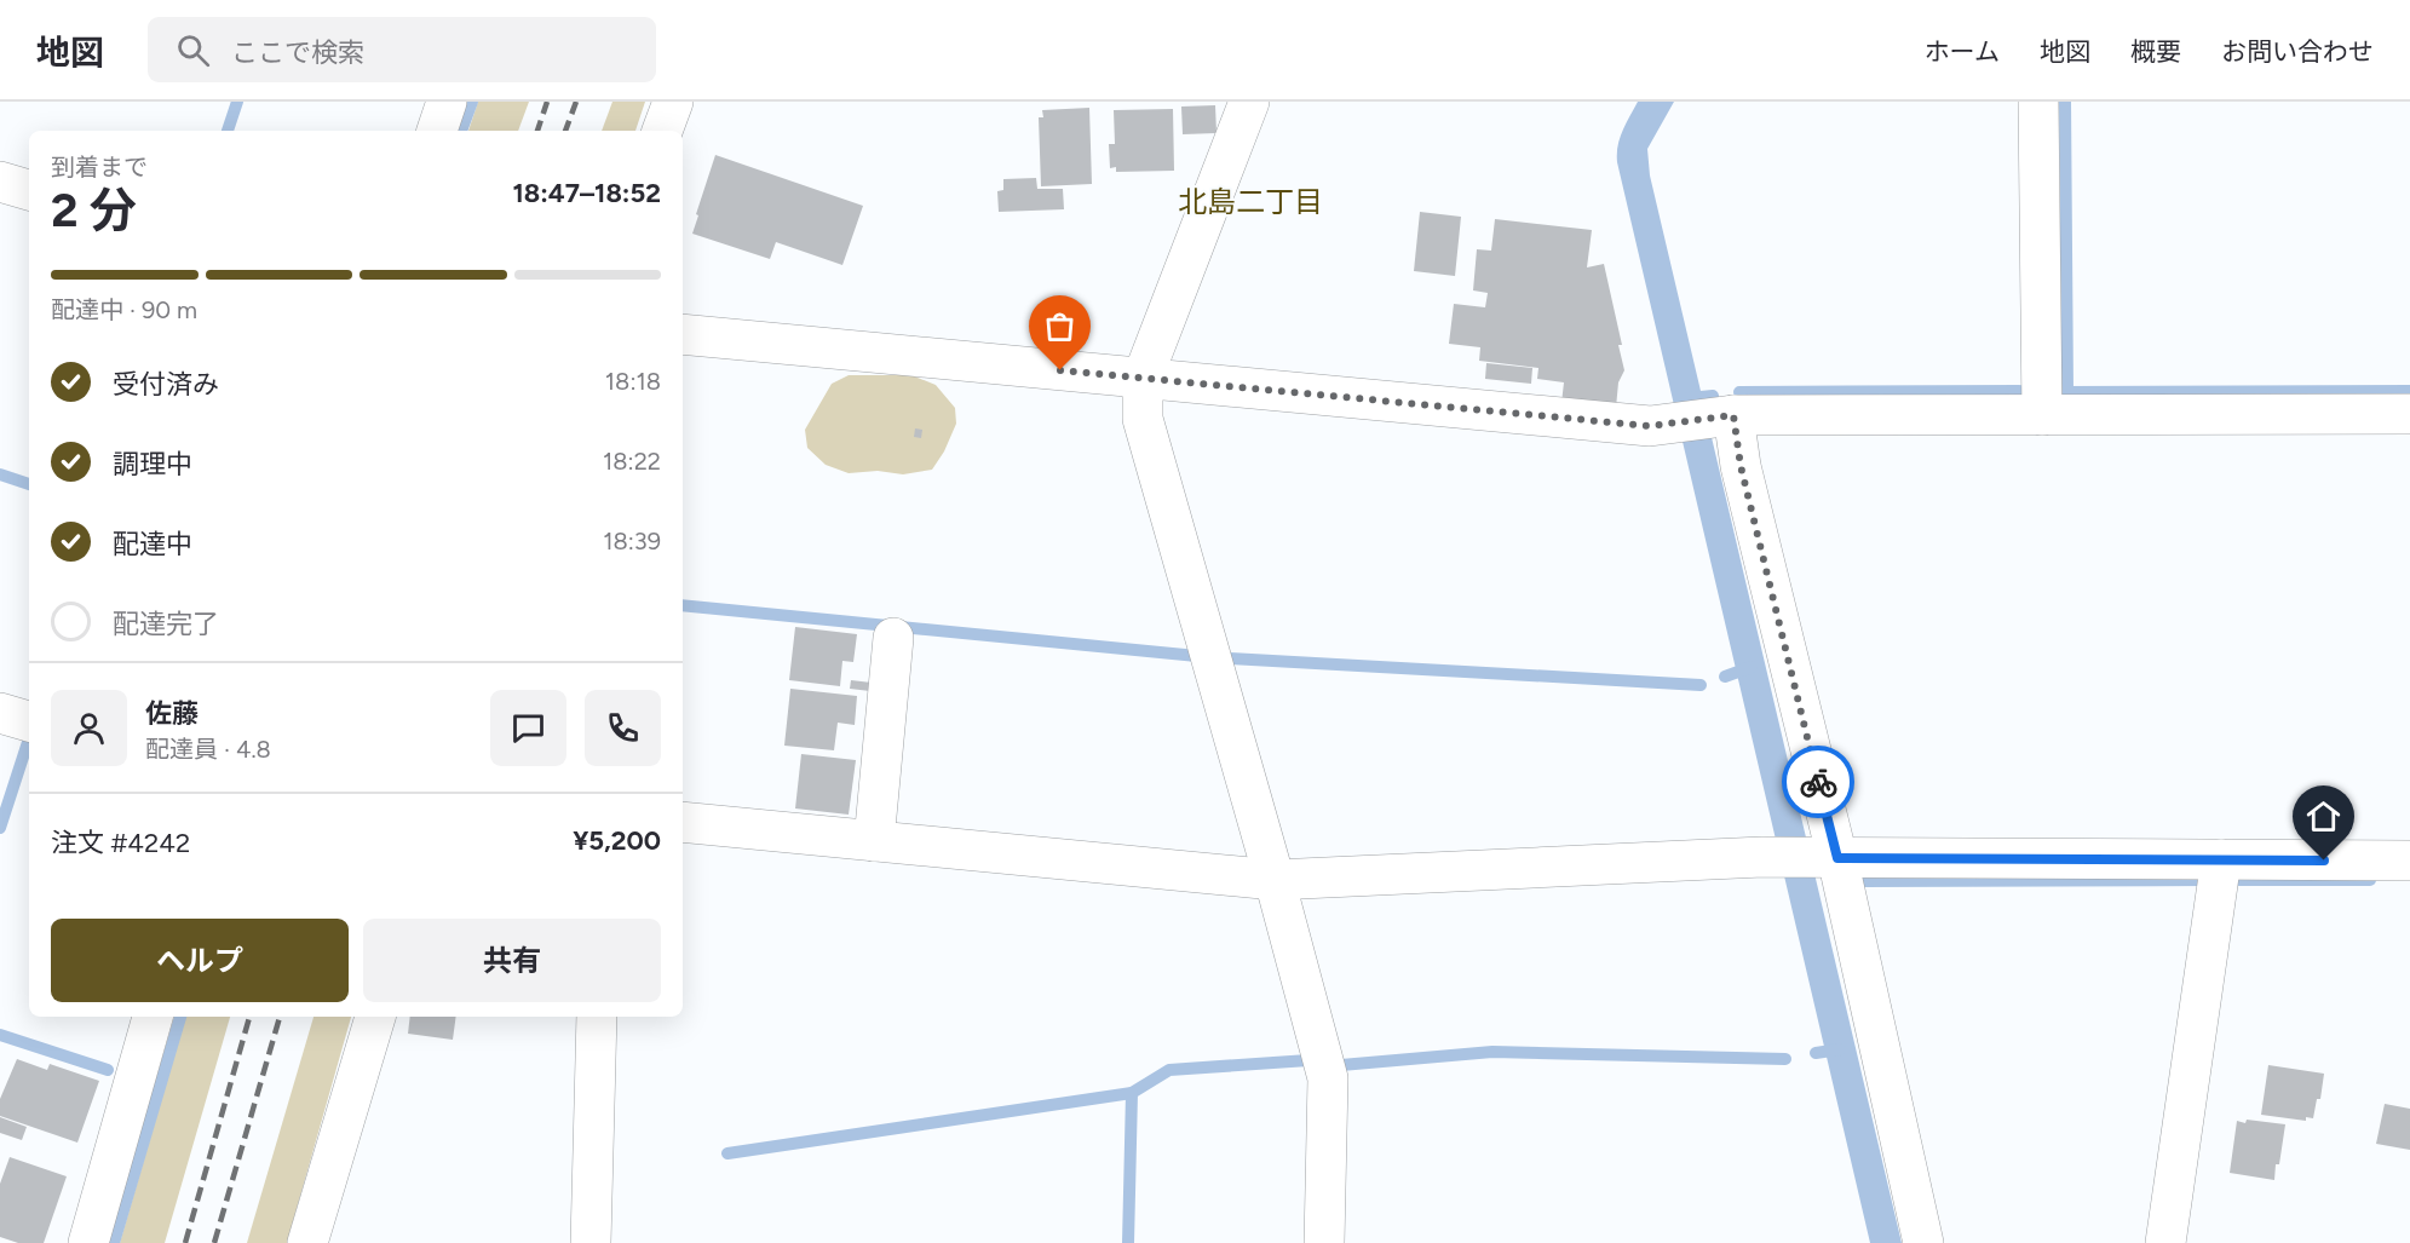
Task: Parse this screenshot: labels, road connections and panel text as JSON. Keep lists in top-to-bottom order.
{
  "districts": ["北島二丁目"],
  "page": {
    "header": "地図",
    "search": "ここで検索",
    "nav": [
      "ホーム",
      "地図",
      "概要",
      "お問い合わせ"
    ],
    "heading": ["2 分", "到着まで", "18:47–18:52"],
    "panel": [
      "佐藤",
      "配達員 · 4.8",
      "注文 #4242",
      "¥5,200"
    ],
    "bar": "配達中 · 90 m",
    "list": [
      ["受付済み", "18:18"],
      ["調理中", "18:22"],
      ["配達中", "18:39"],
      "配達完了"
    ],
    "buttons": ["ヘルプ", "共有"]
  }
}
